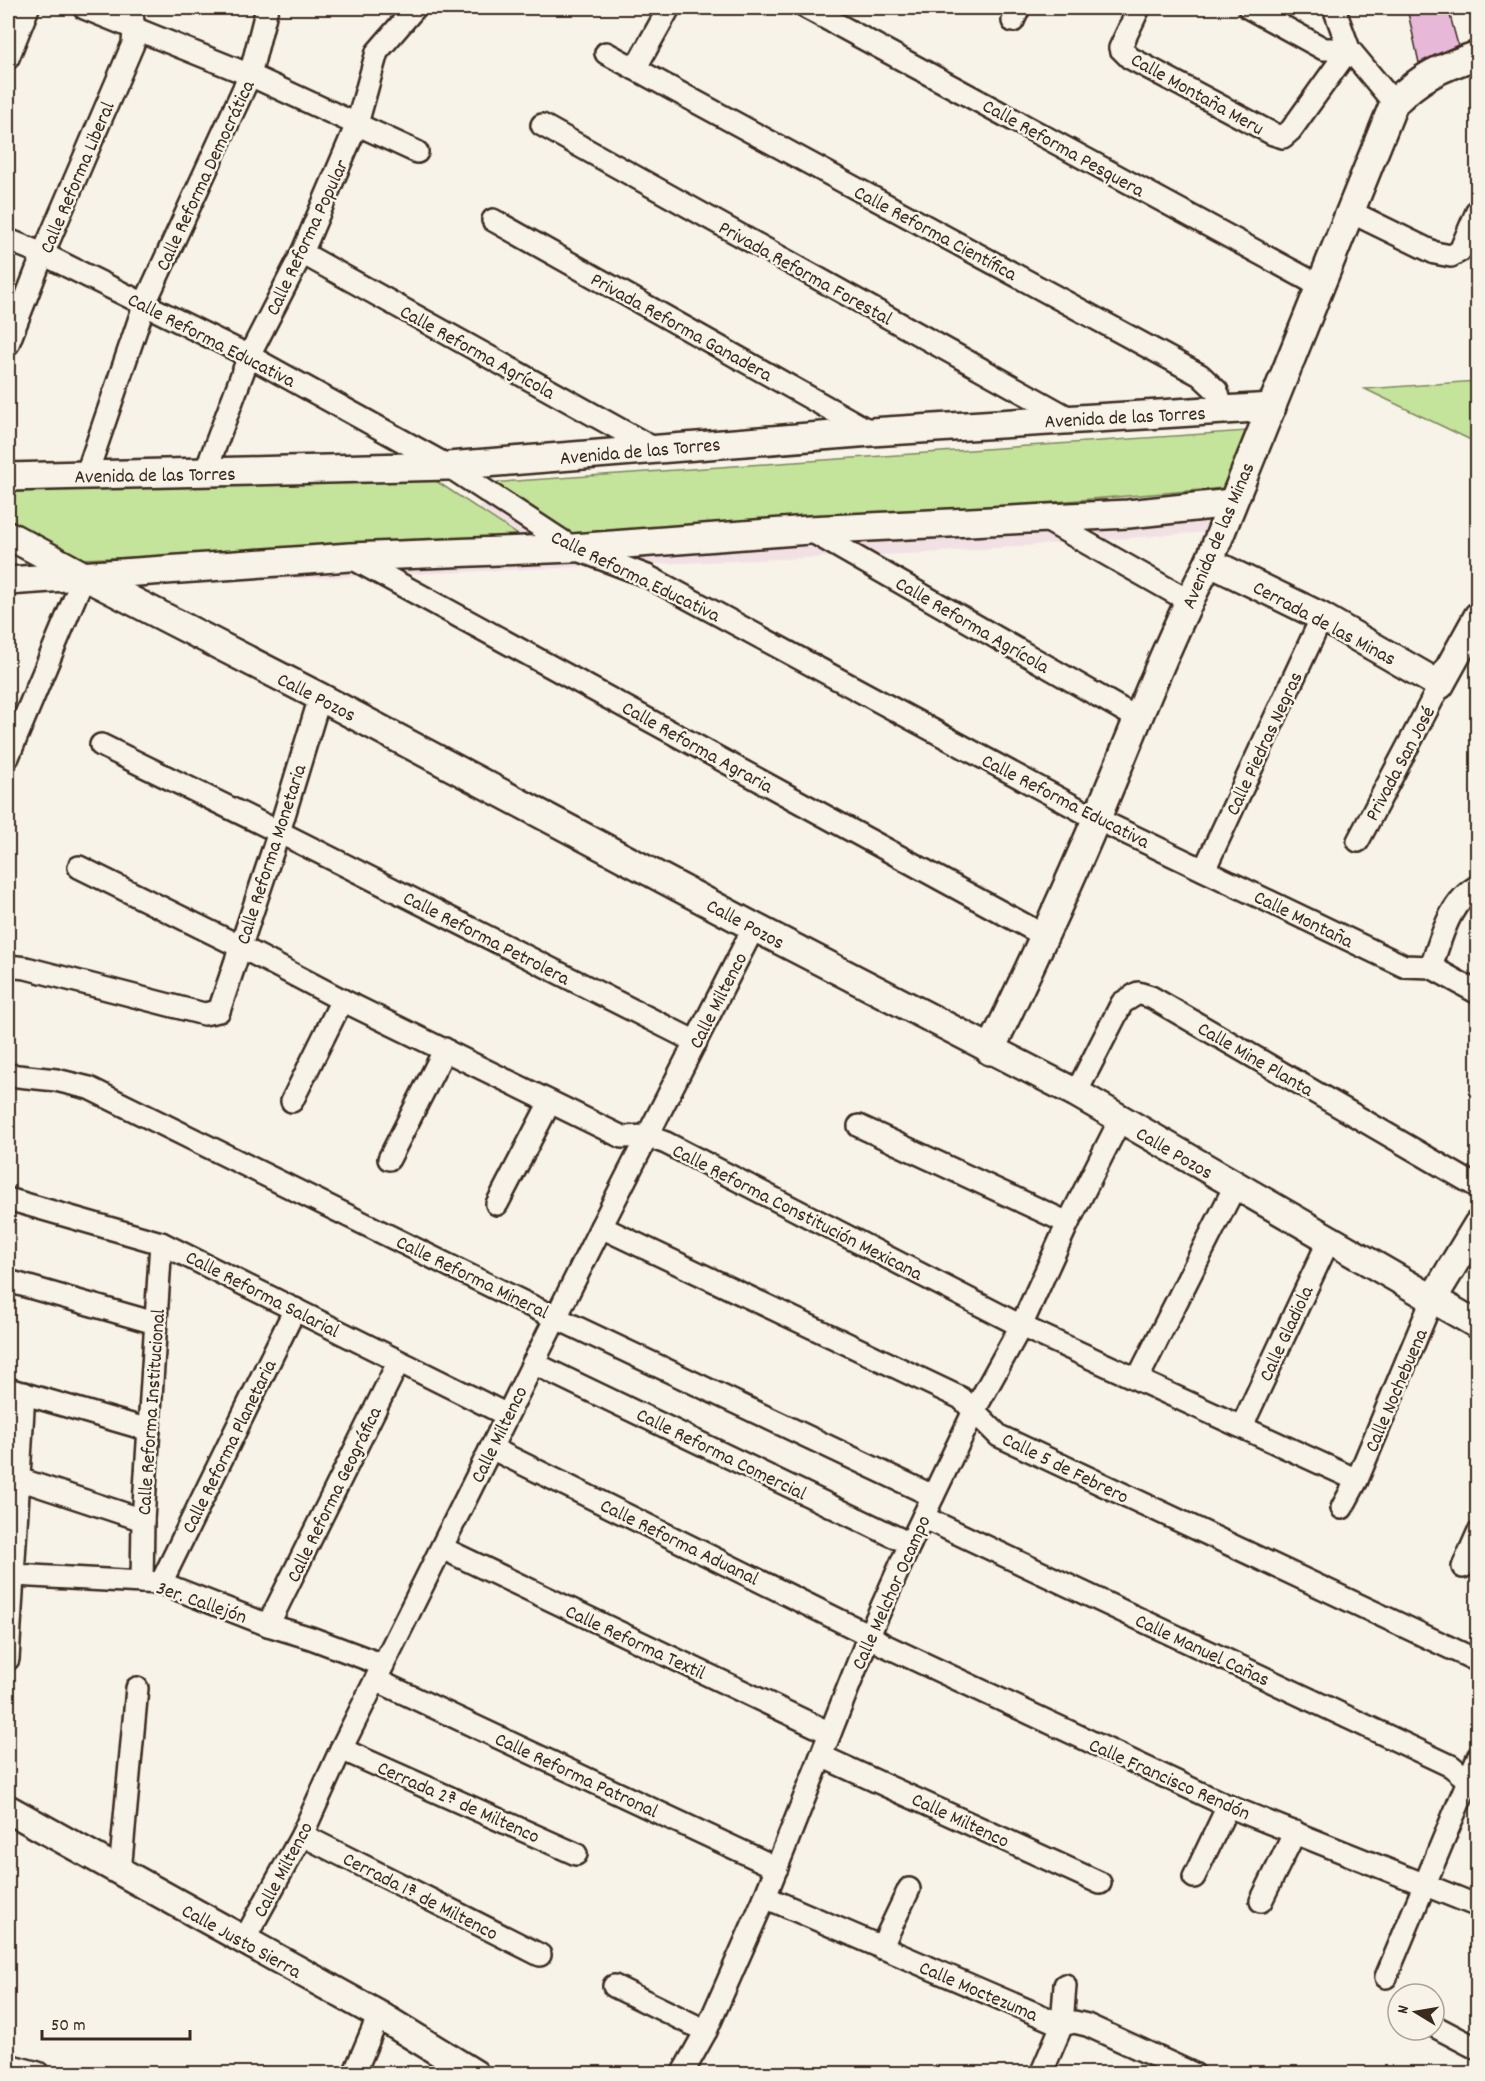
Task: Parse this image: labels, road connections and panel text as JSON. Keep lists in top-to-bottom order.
{
  "streets": {
    "street": [
      "Calle Montaña Meru",
      "Calle Reforma Pesquera",
      "Calle Reforma Democrática",
      "Calle Reforma Liberal",
      "Calle Reforma Científica",
      "Calle Reforma Popular",
      "Privada Reforma Forestal",
      "Privada Reforma Ganadera",
      "Calle Reforma Educativa",
      "Calle Reforma Agrícola",
      "Avenida de las Torres",
      "Avenida de las Minas",
      "Cerrada de las Minas",
      "Calle Pozos",
      "Calle Piedras Negras",
      "Calle Reforma Agraria",
      "Privada San José",
      "Calle Reforma Monetaria",
      "Calle Montaña",
      "Calle Reforma Petrolera",
      "Calle Miltenco",
      "Calle Mine Planta",
      "Calle Reforma Constitución Mexicana",
      "Calle Reforma Mineral",
      "Calle Reforma Salarial",
      "Calle Gladiola",
      "Calle Nochebuena",
      "Calle Reforma Institucional",
      "Calle Reforma Planetaria",
      "Calle Reforma Comercial",
      "Calle 5 de Febrero",
      "Calle Reforma Geográfica",
      "Calle Reforma Aduanal",
      "Calle Melchor Ocampo",
      "3er. Callejón",
      "Calle Reforma Textil",
      "Calle Manuel Cañas",
      "Calle Reforma Patronal",
      "Calle Francisco Rendón",
      "Cerrada 2ª de Miltenco",
      "Cerrada 1ª de Miltenco",
      "Calle Justo Sierra",
      "Calle Moctezuma"
    ]
  },
  "crossings": [
    ["Calle Reforma Pesquera", "Avenida de las Minas"],
    ["Calle Reforma Democrática", "Calle Reforma Educativa"],
    ["Calle Reforma Democrática", "Avenida de las Torres"],
    ["Calle Reforma Liberal", "Calle Reforma Educativa"],
    ["Calle Reforma Científica", "Avenida de las Torres"],
    ["Calle Reforma Popular", "Calle Reforma Educativa"],
    ["Calle Reforma Popular", "Calle Reforma Agrícola"],
    ["Calle Reforma Popular", "Avenida de las Torres"],
    ["Privada Reforma Forestal", "Avenida de las Torres"],
    ["Privada Reforma Ganadera", "Avenida de las Torres"],
    ["Calle Reforma Educativa", "Avenida de las Torres"],
    ["Calle Reforma Educativa", "Avenida de las Minas"],
    ["Calle Reforma Educativa", "Calle Piedras Negras"],
    ["Calle Reforma Educativa", "Calle Montaña"],
    ["Calle Reforma Agrícola", "Avenida de las Torres"],
    ["Calle Reforma Agrícola", "Avenida de las Minas"],
    ["Avenida de las Torres", "Avenida de las Minas"],
    ["Avenida de las Minas", "Cerrada de las Minas"],
    ["Avenida de las Minas", "Calle Pozos"],
    ["Avenida de las Minas", "Calle Reforma Agraria"],
    ["Cerrada de las Minas", "Calle Piedras Negras"],
    ["Cerrada de las Minas", "Privada San José"],
    ["Calle Pozos", "Calle Reforma Monetaria"],
    ["Calle Pozos", "Calle Miltenco"],
    ["Calle Pozos", "Calle Mine Planta"],
    ["Calle Pozos", "Calle Gladiola"],
    ["Calle Pozos", "Calle Nochebuena"],
    ["Calle Pozos", "Calle Melchor Ocampo"],
    ["Calle Piedras Negras", "Calle Montaña"],
    ["Calle Reforma Monetaria", "Calle Reforma Petrolera"],
    ["Calle Reforma Monetaria", "Calle Reforma Constitución Mexicana"],
    ["Calle Reforma Petrolera", "Calle Miltenco"],
    ["Calle Miltenco", "Calle Reforma Constitución Mexicana"],
    ["Calle Miltenco", "Calle Reforma Mineral"],
    ["Calle Miltenco", "Calle Reforma Salarial"],
    ["Calle Miltenco", "Calle Reforma Comercial"],
    ["Calle Miltenco", "Calle 5 de Febrero"],
    ["Calle Miltenco", "Calle Reforma Aduanal"],
    ["Calle Miltenco", "Calle Melchor Ocampo"],
    ["Calle Miltenco", "3er. Callejón"],
    ["Calle Miltenco", "Calle Reforma Textil"],
    ["Calle Miltenco", "Calle Reforma Patronal"],
    ["Calle Miltenco", "Cerrada 2ª de Miltenco"],
    ["Calle Miltenco", "Cerrada 1ª de Miltenco"],
    ["Calle Miltenco", "Calle Justo Sierra"],
    ["Calle Reforma Constitución Mexicana", "Calle Gladiola"],
    ["Calle Reforma Constitución Mexicana", "Calle Nochebuena"],
    ["Calle Reforma Constitución Mexicana", "Calle Melchor Ocampo"],
    ["Calle Reforma Mineral", "Calle Melchor Ocampo"],
    ["Calle Reforma Salarial", "Calle Reforma Institucional"],
    ["Calle Reforma Salarial", "Calle Reforma Planetaria"],
    ["Calle Reforma Salarial", "Calle Reforma Geográfica"],
    ["Calle Reforma Institucional", "Calle Reforma Planetaria"],
    ["Calle Reforma Institucional", "3er. Callejón"],
    ["Calle Reforma Planetaria", "3er. Callejón"],
    ["Calle Reforma Comercial", "Calle Melchor Ocampo"],
    ["Calle 5 de Febrero", "Calle Melchor Ocampo"],
    ["Calle Reforma Geográfica", "3er. Callejón"],
    ["Calle Reforma Aduanal", "Calle Melchor Ocampo"],
    ["Calle Reforma Aduanal", "Calle Francisco Rendón"],
    ["Calle Melchor Ocampo", "Calle Reforma Textil"],
    ["Calle Melchor Ocampo", "Calle Manuel Cañas"],
    ["Calle Melchor Ocampo", "Calle Reforma Patronal"],
    ["Calle Melchor Ocampo", "Calle Francisco Rendón"],
    ["Calle Melchor Ocampo", "Calle Moctezuma"],
    ["3er. Callejón", "Calle Reforma Patronal"]
  ],
  "scale_bar": "50 m",
  "north": "left"
}
